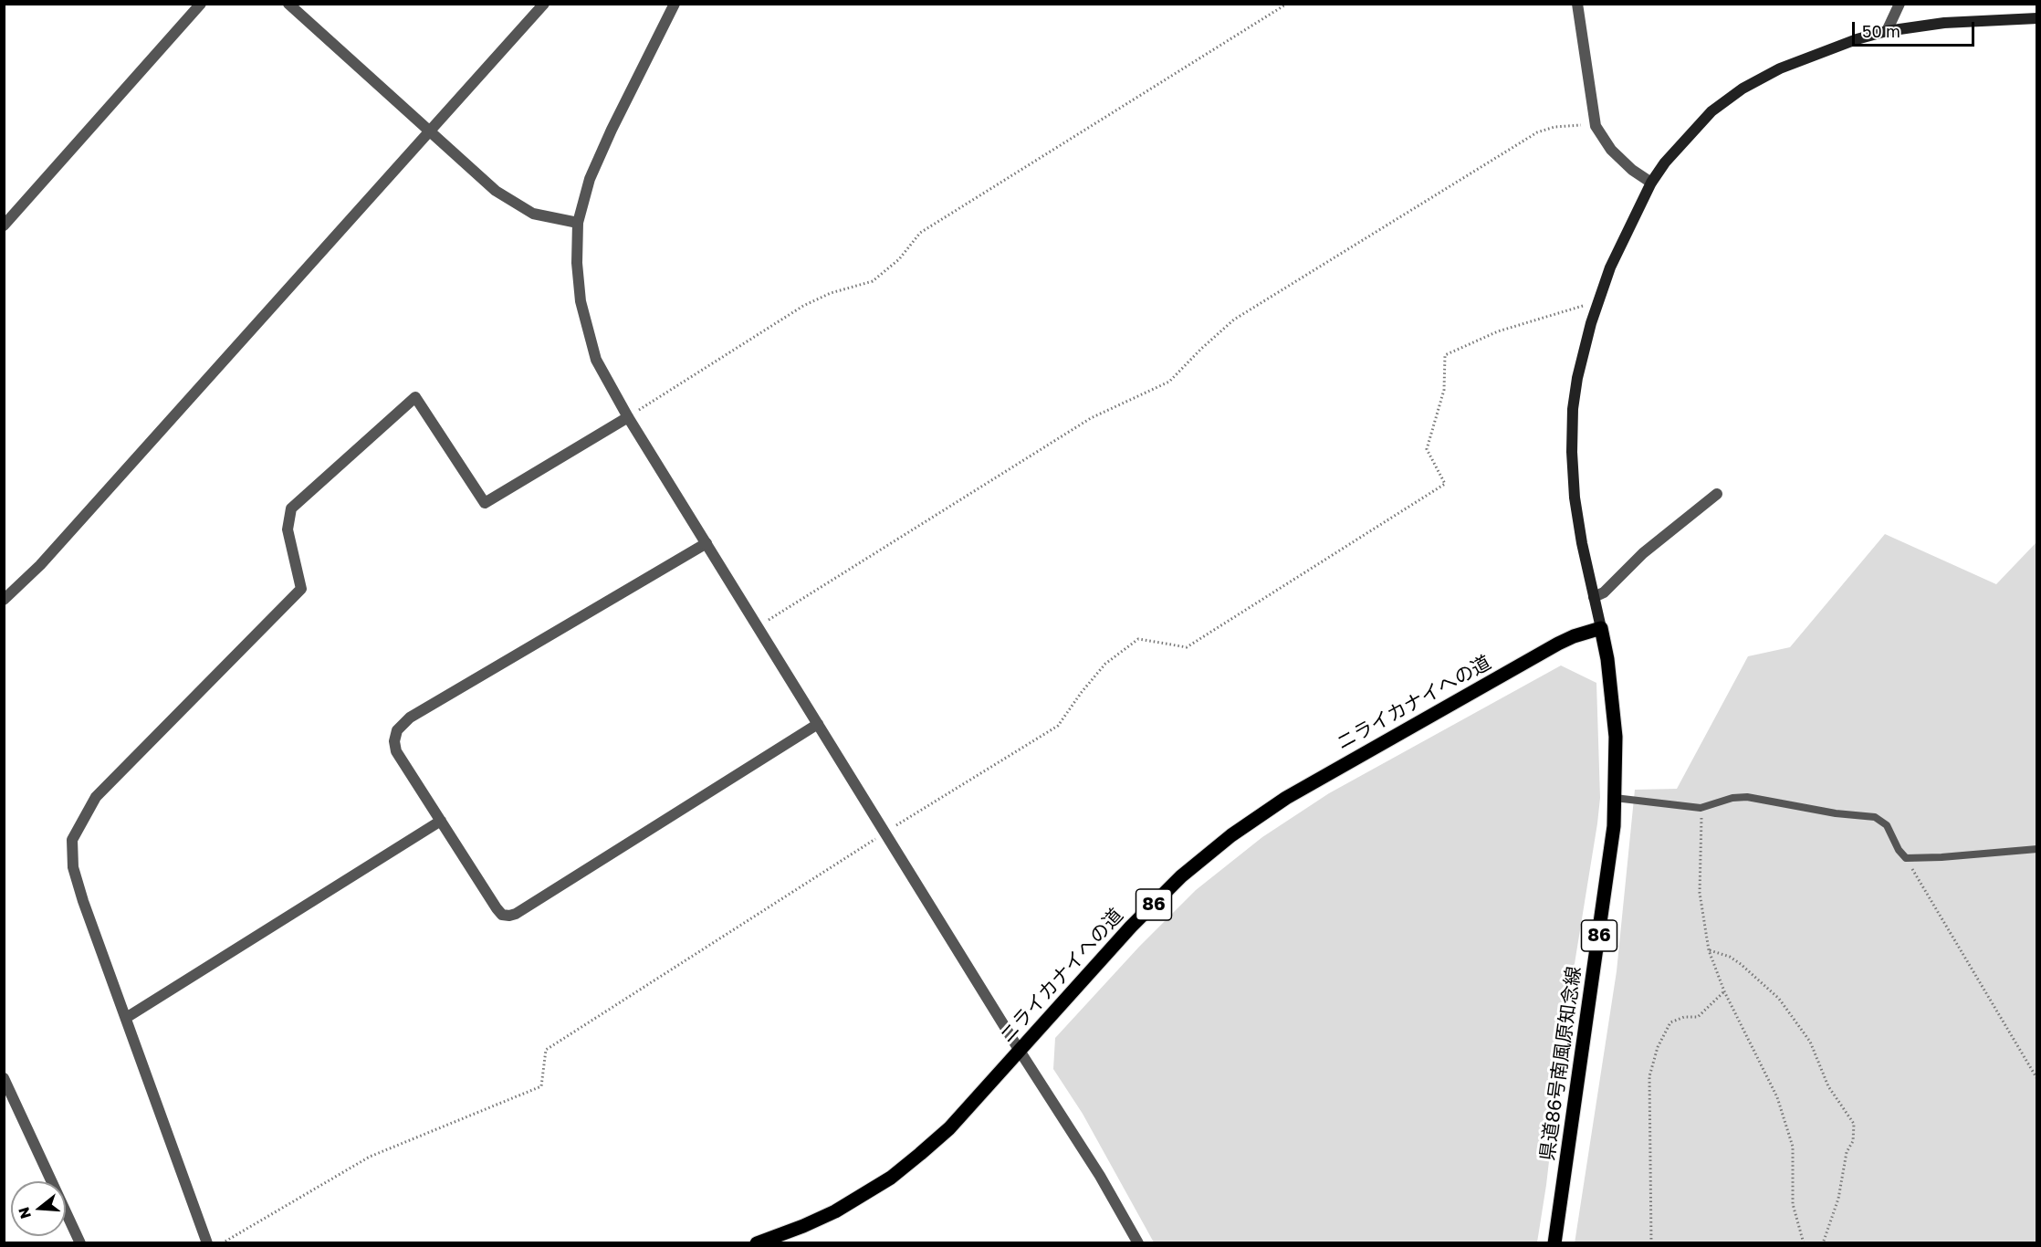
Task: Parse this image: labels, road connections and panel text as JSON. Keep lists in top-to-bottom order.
{
  "streets": {
    "main road": ["ニライカナイへの道", "86", "県道86号南風原知念線"]
  },
  "crossings": [
    ["ニライカナイへの道", "県道86号南風原知念線"]
  ],
  "scale_bar": "50 m",
  "north": "left"
}
